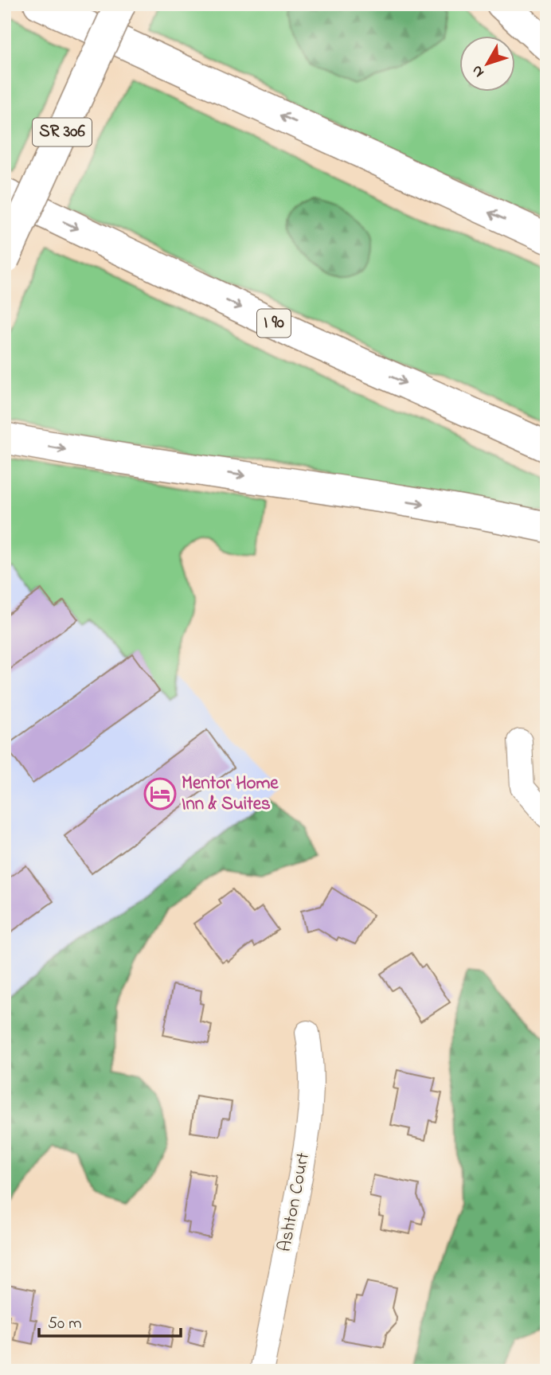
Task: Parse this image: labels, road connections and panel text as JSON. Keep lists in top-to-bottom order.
{
  "streets": {
    "main road": ["SR 306", "I 90"],
    "street": ["Ashton Court"]
  },
  "places": {
    "hotel": ["Mentor Home Inn & Suites"]
  },
  "scale_bar": "50 m",
  "north": "bottom left"
}
